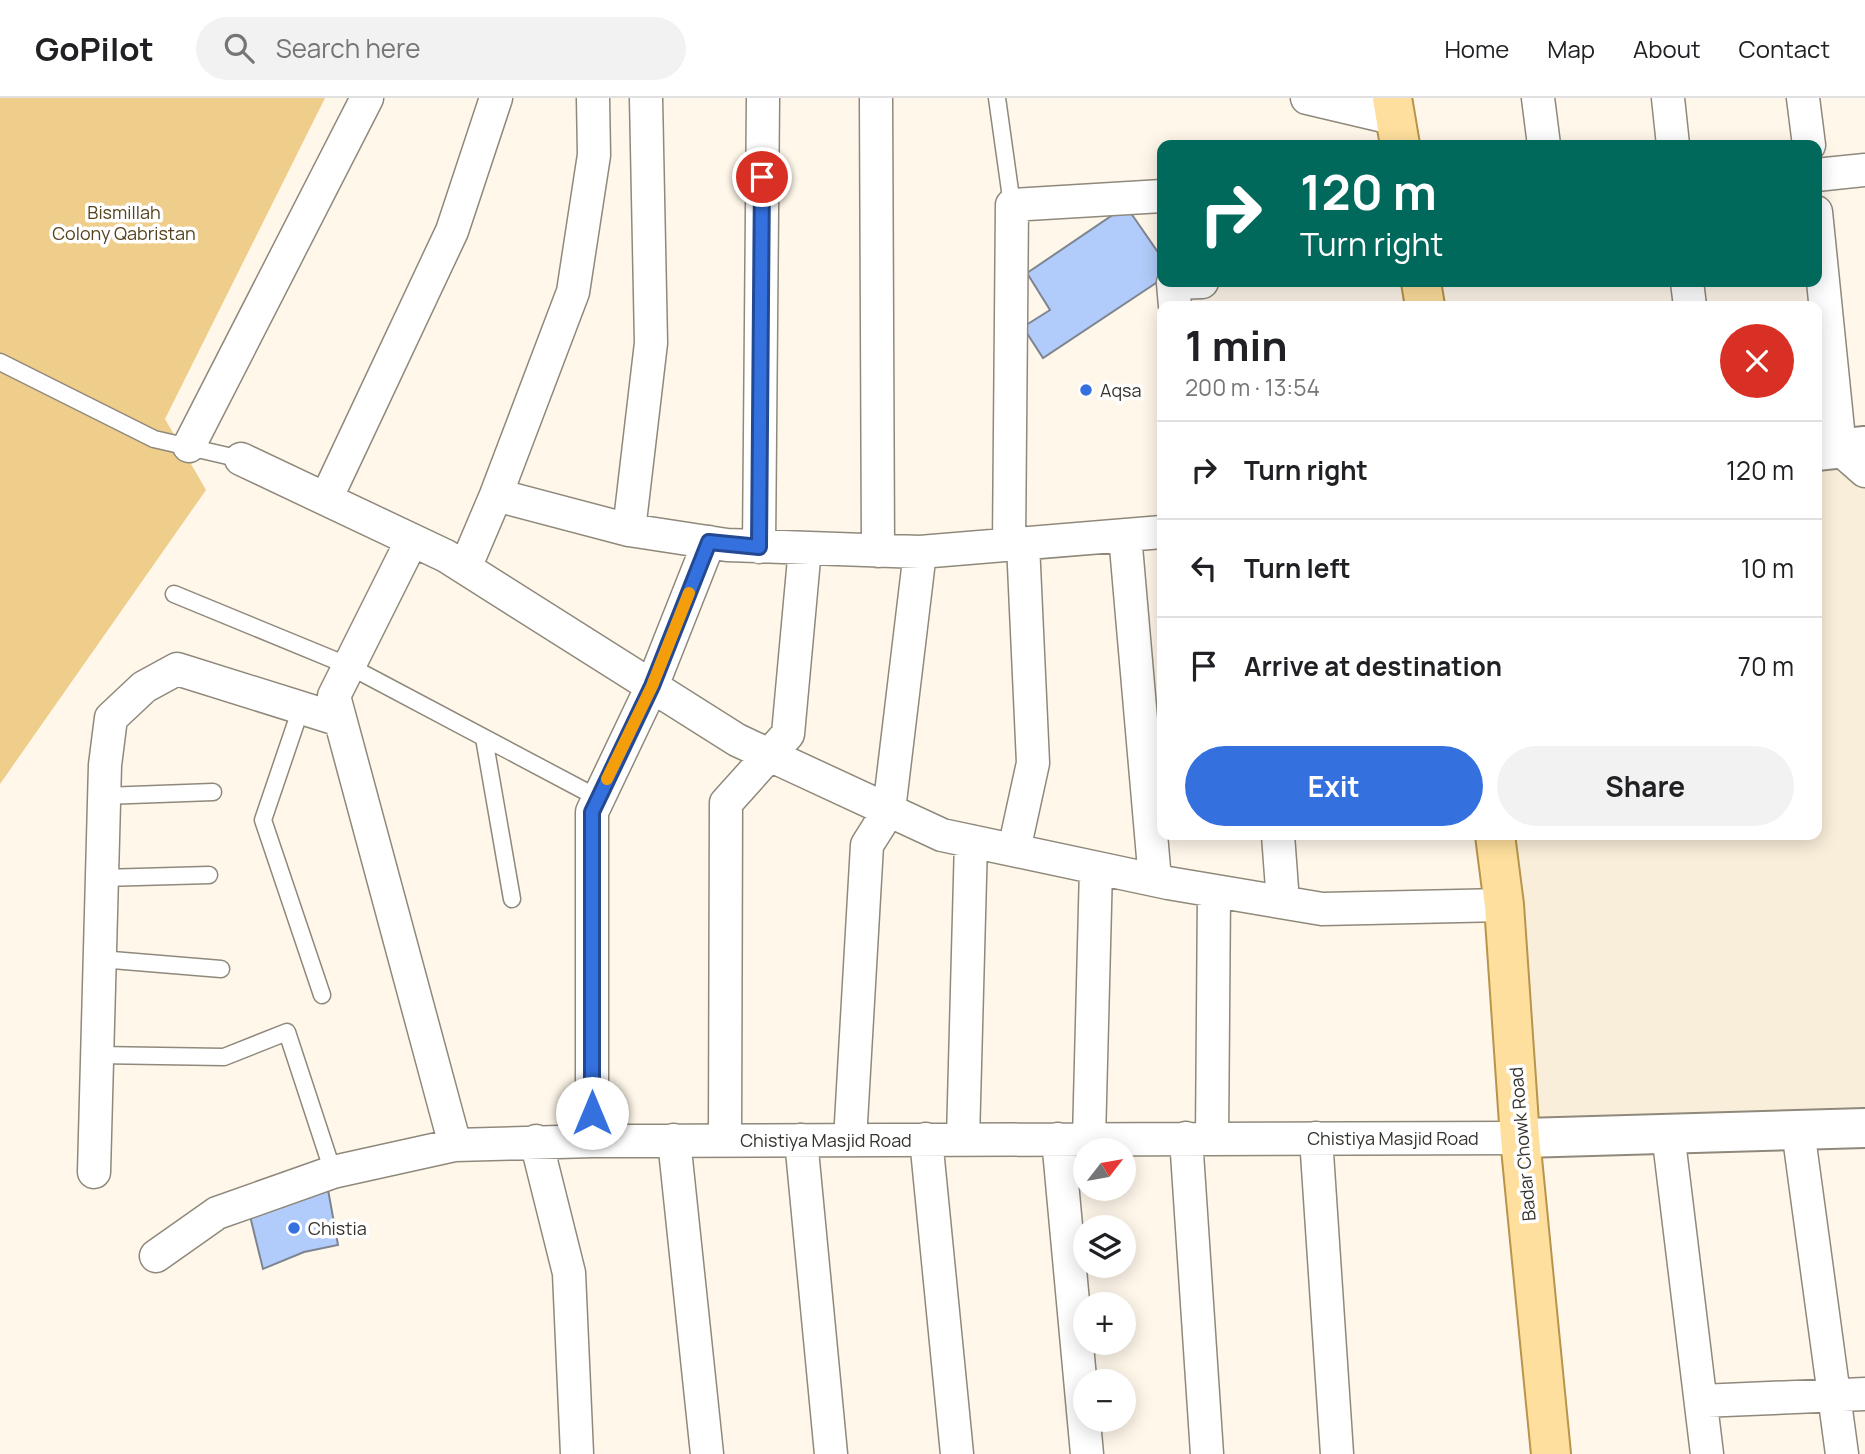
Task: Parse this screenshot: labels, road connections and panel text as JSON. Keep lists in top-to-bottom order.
{
  "streets": {
    "main road": ["Badar Chowk Road"],
    "street": ["Chistiya Masjid Road"]
  },
  "crossings": [
    ["Chistiya Masjid Road", "Badar Chowk Road"]
  ],
  "parks": ["Bismillah Colony Qabristan"],
  "places": ["Aqsa", "Chistia"],
  "north": "top right",
  "page": {
    "header": "GoPilot",
    "search": "Search here",
    "nav": [
      "Home",
      "Map",
      "About",
      "Contact"
    ],
    "turn": ["120 m", "Turn right"],
    "heading": ["1 min", "200 m · 13:54"],
    "list": [
      {
        "name": "Turn right",
        "value": "120 m"
      },
      {
        "name": "Turn left",
        "value": "10 m"
      },
      {
        "name": "Arrive at destination",
        "value": "70 m"
      }
    ],
    "buttons": ["Exit", "Share"],
    "map_buttons": ["+", "−"]
  }
}
